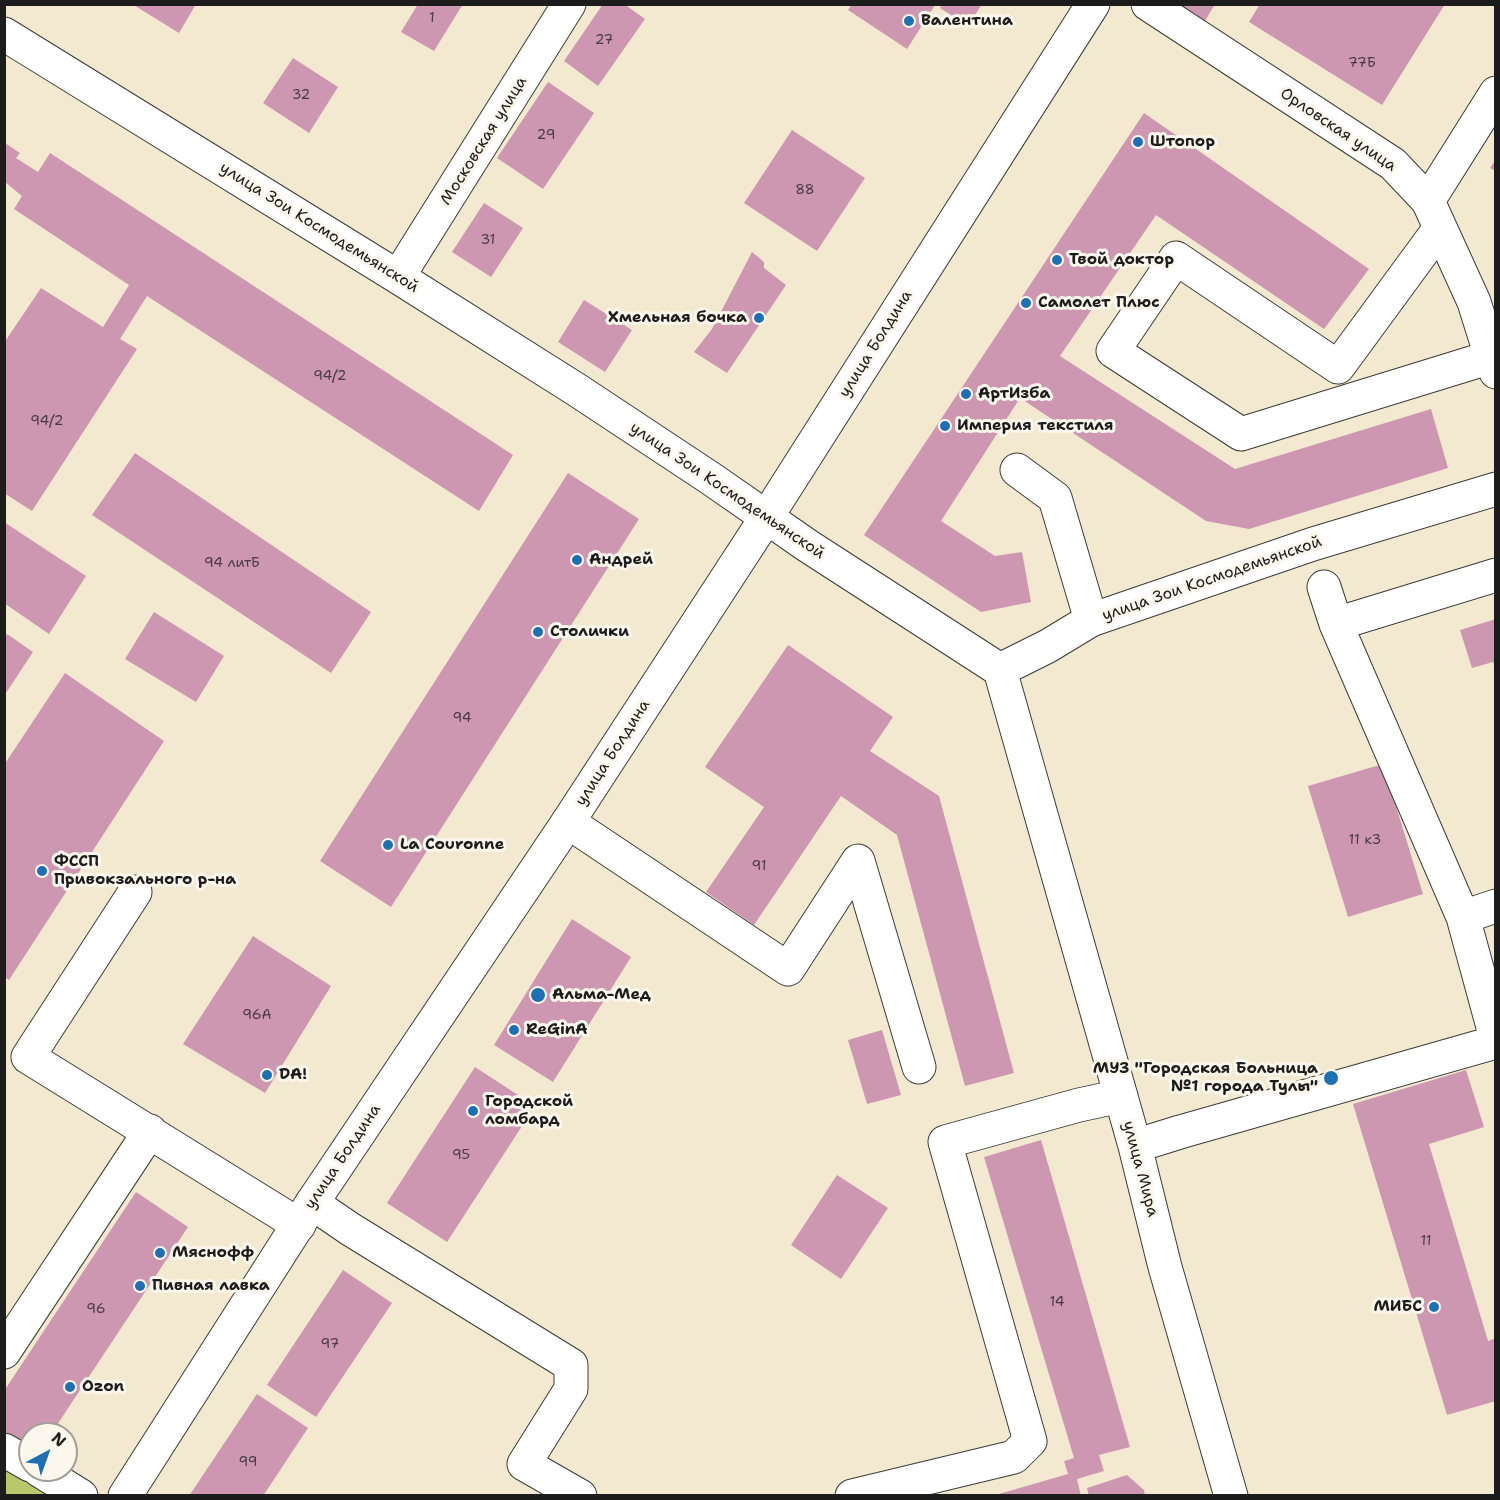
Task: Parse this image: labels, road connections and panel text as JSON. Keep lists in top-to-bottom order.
{
  "streets": {
    "street": [
      "Орловская улица",
      "Московская улица",
      "улица Зои Космодемьянской",
      "улица Болдина",
      "улица Мира"
    ]
  },
  "crossings": [
    ["Московская улица", "улица Зои Космодемьянской"],
    ["улица Зои Космодемьянской", "улица Болдина"],
    ["улица Зои Космодемьянской", "улица Мира"]
  ],
  "places": [
    "Валентина",
    "Штопор",
    "Твой доктор",
    "Самолет Плюс",
    "Хмельная бочка",
    "АртИзба",
    "Империя текстиля",
    "Андрей",
    "Столички",
    "La Couronne",
    "ФССП Привокзального р-на",
    "Альма-Мед",
    "ReGinA",
    "DA!",
    "МУЗ \"Городская Больница №1 города Тулы\"",
    "Городской ломбард",
    "Мяснофф",
    "Пивная лавка",
    "МИБС",
    "Ozon"
  ],
  "house_numbers": [
    "1",
    "27",
    "77Б",
    "32",
    "29",
    "88",
    "31",
    "94/2",
    "94/2",
    "94 литБ",
    "94",
    "11 к3",
    "91",
    "96А",
    "95",
    "11",
    "14",
    "96",
    "97",
    "99"
  ],
  "north": "top right"
}
